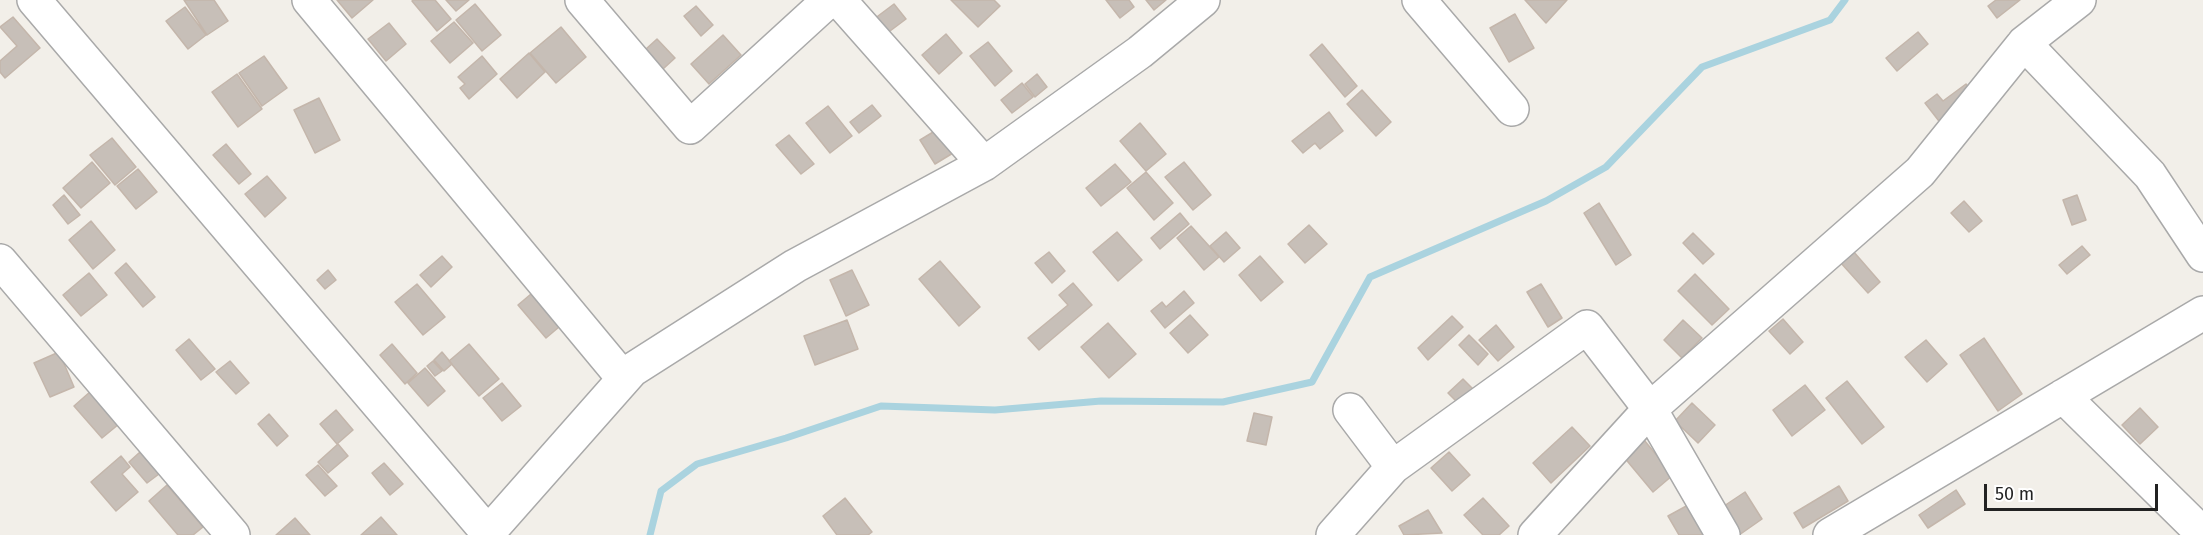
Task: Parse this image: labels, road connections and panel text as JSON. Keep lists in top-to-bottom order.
{
  "scale_bar": "50 m"
}
